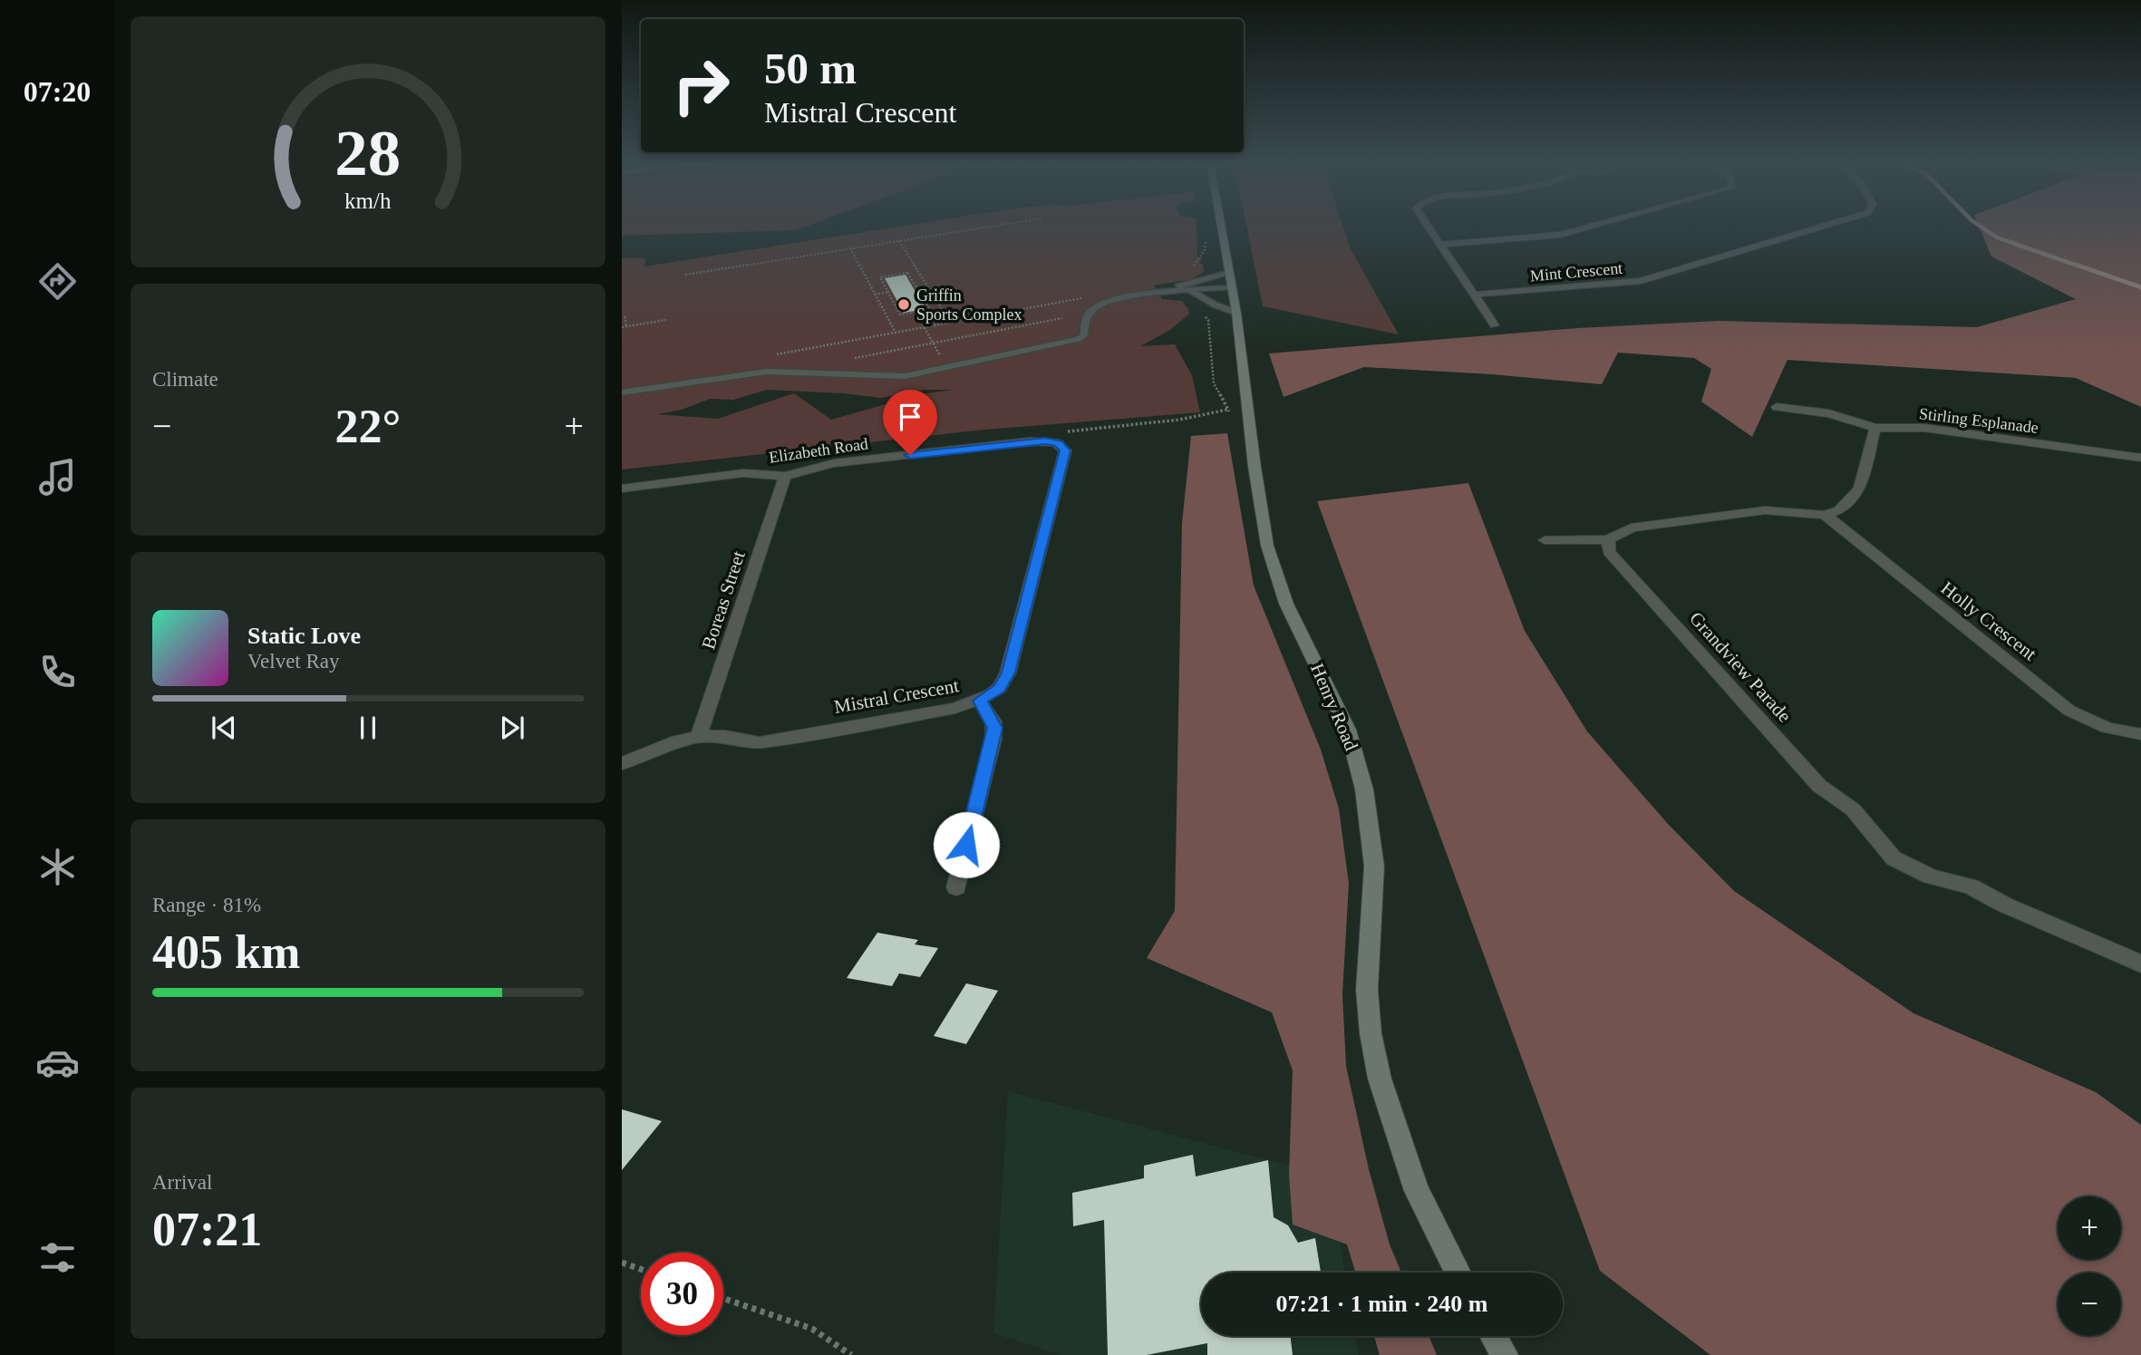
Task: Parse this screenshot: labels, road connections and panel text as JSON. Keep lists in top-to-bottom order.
{
  "streets": {
    "main road": ["Henry Road"],
    "street": [
      "Mint Crescent",
      "Stirling Esplanade",
      "Elizabeth Road",
      "Boreas Street",
      "Holly Crescent",
      "Grandview Parade",
      "Mistral Crescent"
    ]
  },
  "crossings": [
    ["Elizabeth Road", "Boreas Street"],
    ["Elizabeth Road", "Mistral Crescent"],
    ["Boreas Street", "Mistral Crescent"]
  ],
  "places": ["Griffin Sports Complex"],
  "page": {
    "tabs": "07:20",
    "turn": ["50 m", "Mistral Crescent"],
    "tile": [
      "Climate",
      ["Range · 81%", "405 km"],
      ["Arrival", "07:21"]
    ],
    "heat": ["−", "22°", "+"],
    "song": ["Static Love", "Velvet Ray"],
    "map_buttons": ["+", "−"],
    "limit": "30",
    "trip": "07:21 · 1 min · 240 m",
    "gauge": ["28", "km/h"]
  }
}
